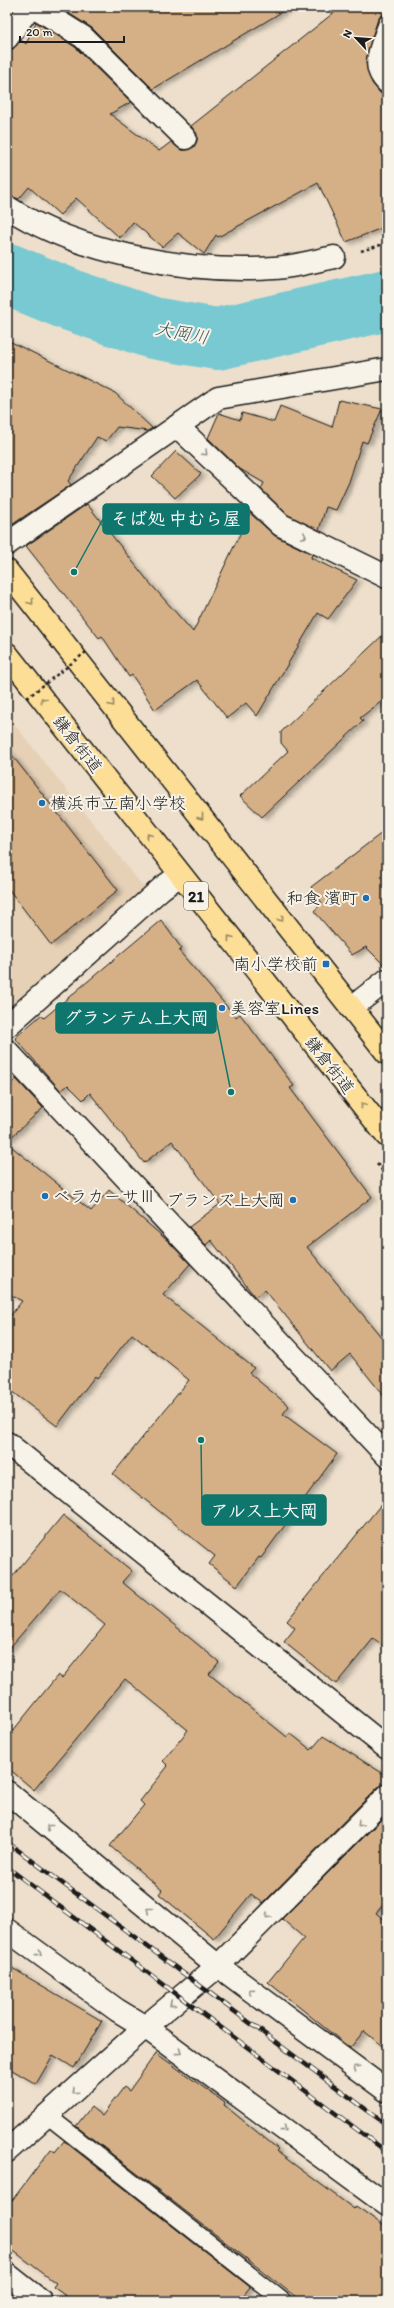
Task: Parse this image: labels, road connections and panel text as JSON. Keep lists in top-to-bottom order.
{
  "streets": {
    "main road": ["鎌倉街道", "21"]
  },
  "water": ["大岡川"],
  "places": {
    "other": [
      "そば処 中むら屋",
      "横浜市立南小学校",
      "和食 濱町",
      "美容室Lines",
      "グランテム上大岡",
      "ベラカーサⅢ",
      "ブランズ上大岡",
      "アルス上大岡"
    ],
    "transit": ["南小学校前"]
  },
  "scale_bar": "20 m",
  "north": "top left"
}
